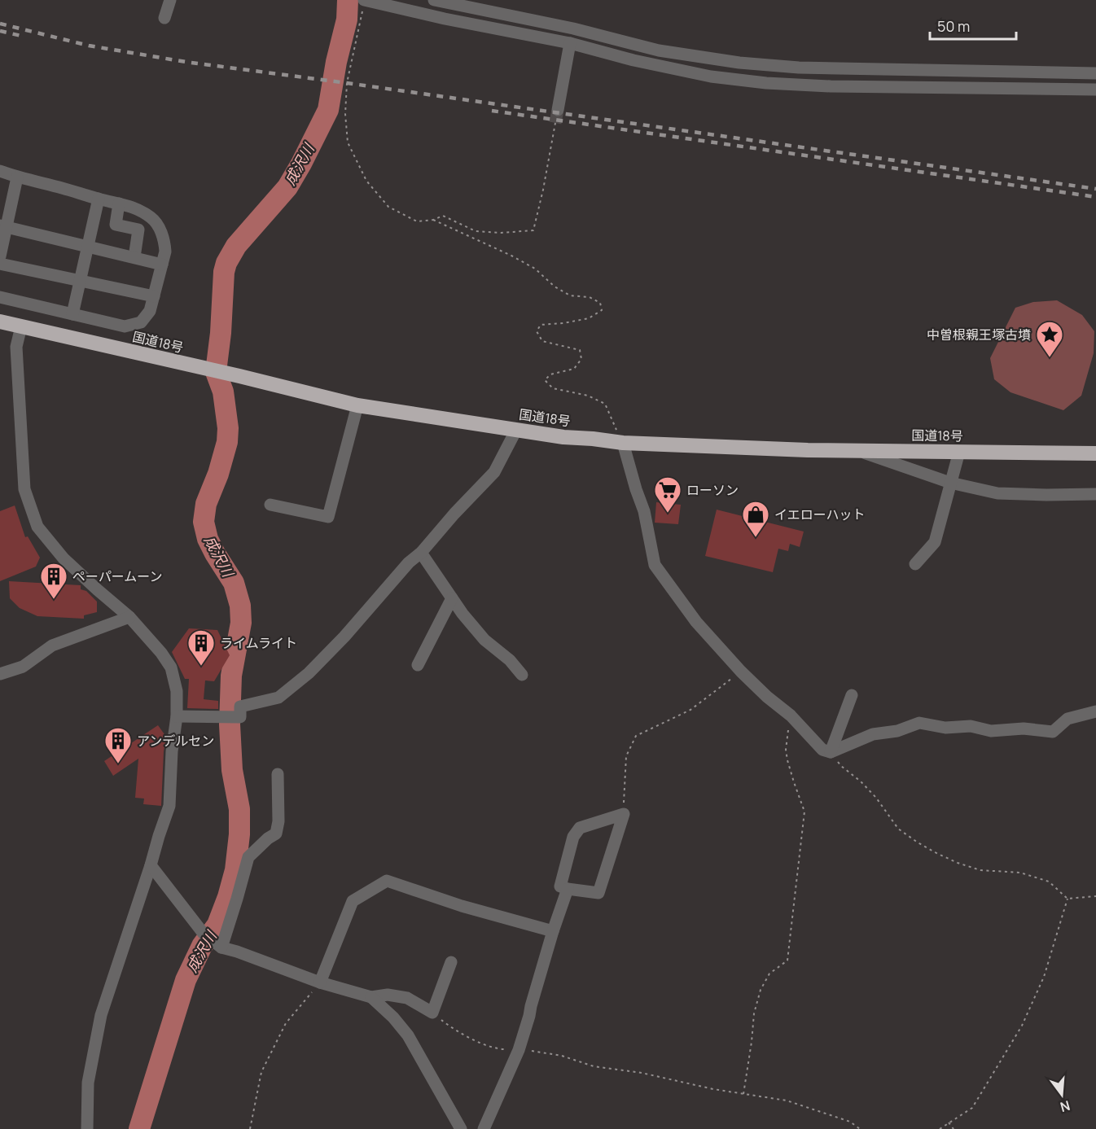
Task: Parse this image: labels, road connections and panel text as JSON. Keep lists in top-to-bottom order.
{
  "streets": {
    "highway": ["国道18号"]
  },
  "water": ["成沢川"],
  "places": {
    "place": ["中曽根親王塚古墳"],
    "supermarket": ["ローソン"],
    "shop": ["イエローハット"],
    "building": ["ペーパームーン", "ライムライト", "アンデルセン"]
  },
  "scale_bar": "50 m",
  "north": "bottom"
}
